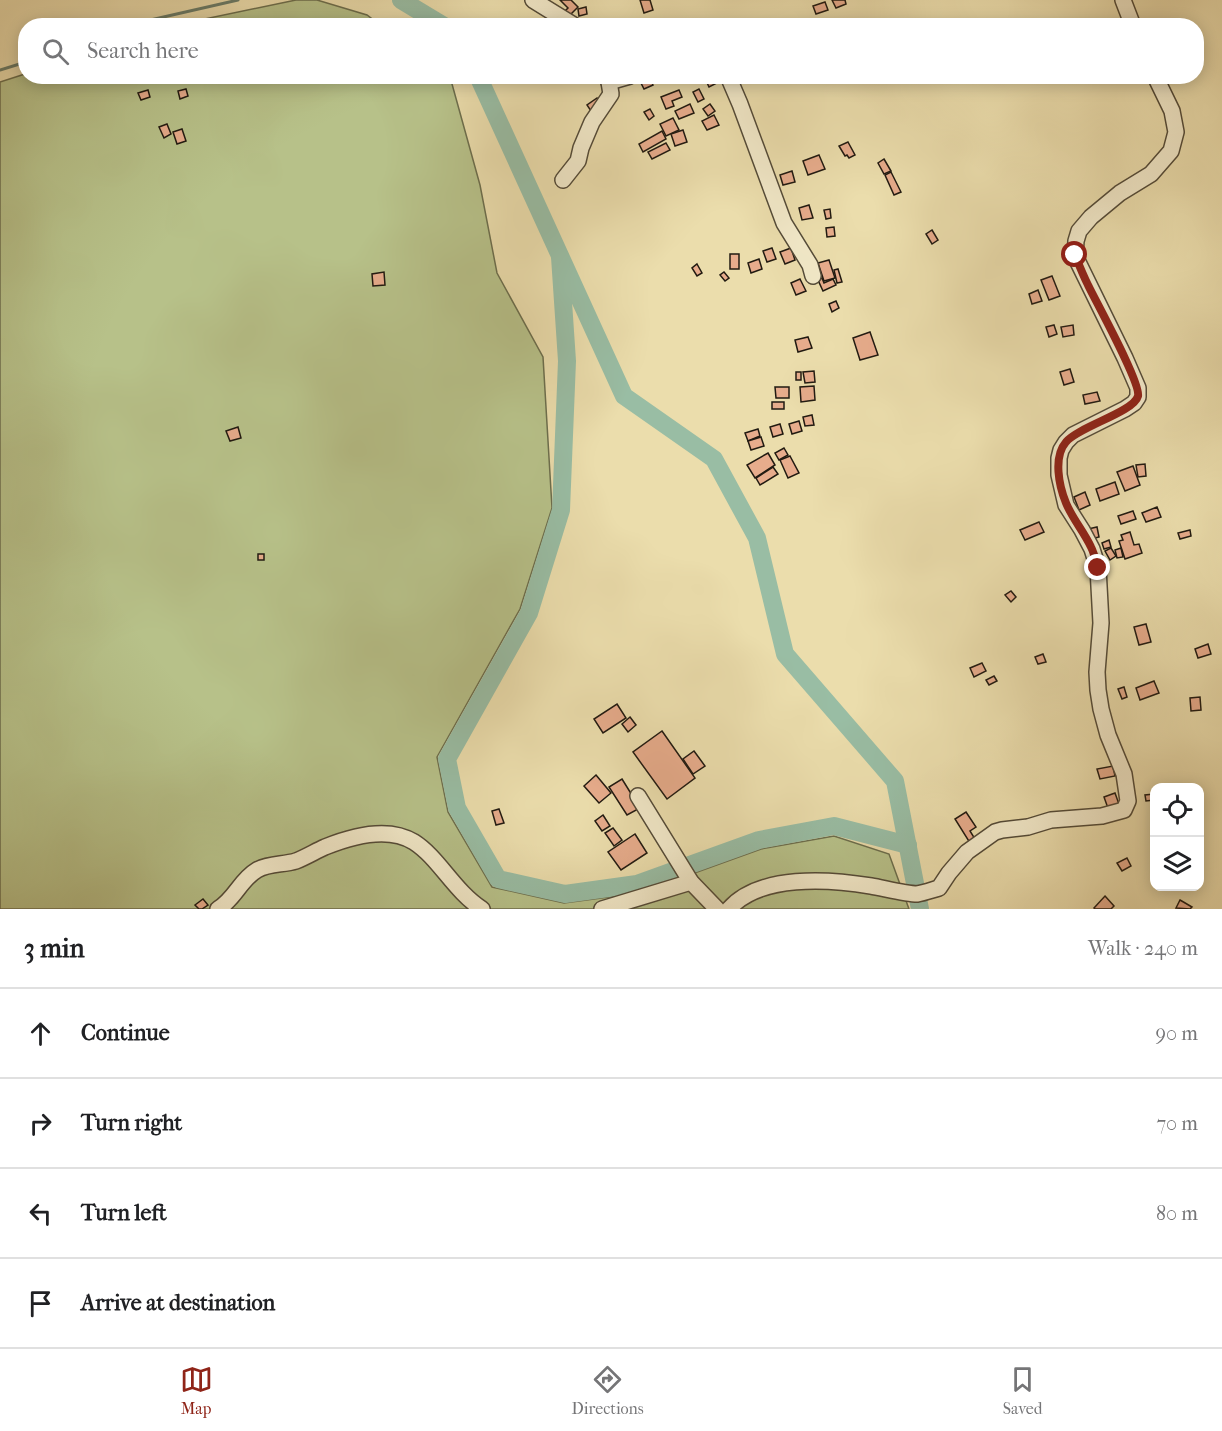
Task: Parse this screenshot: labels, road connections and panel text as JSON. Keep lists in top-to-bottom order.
{
  "page": {
    "search": "Search here",
    "heading": ["3 min", "Walk · 240 m"],
    "list": [
      ["Continue", "90 m"],
      ["Turn right", "70 m"],
      ["Turn left", "80 m"],
      "Arrive at destination"
    ],
    "nav": ["Map", "Directions", "Saved"]
  }
}
